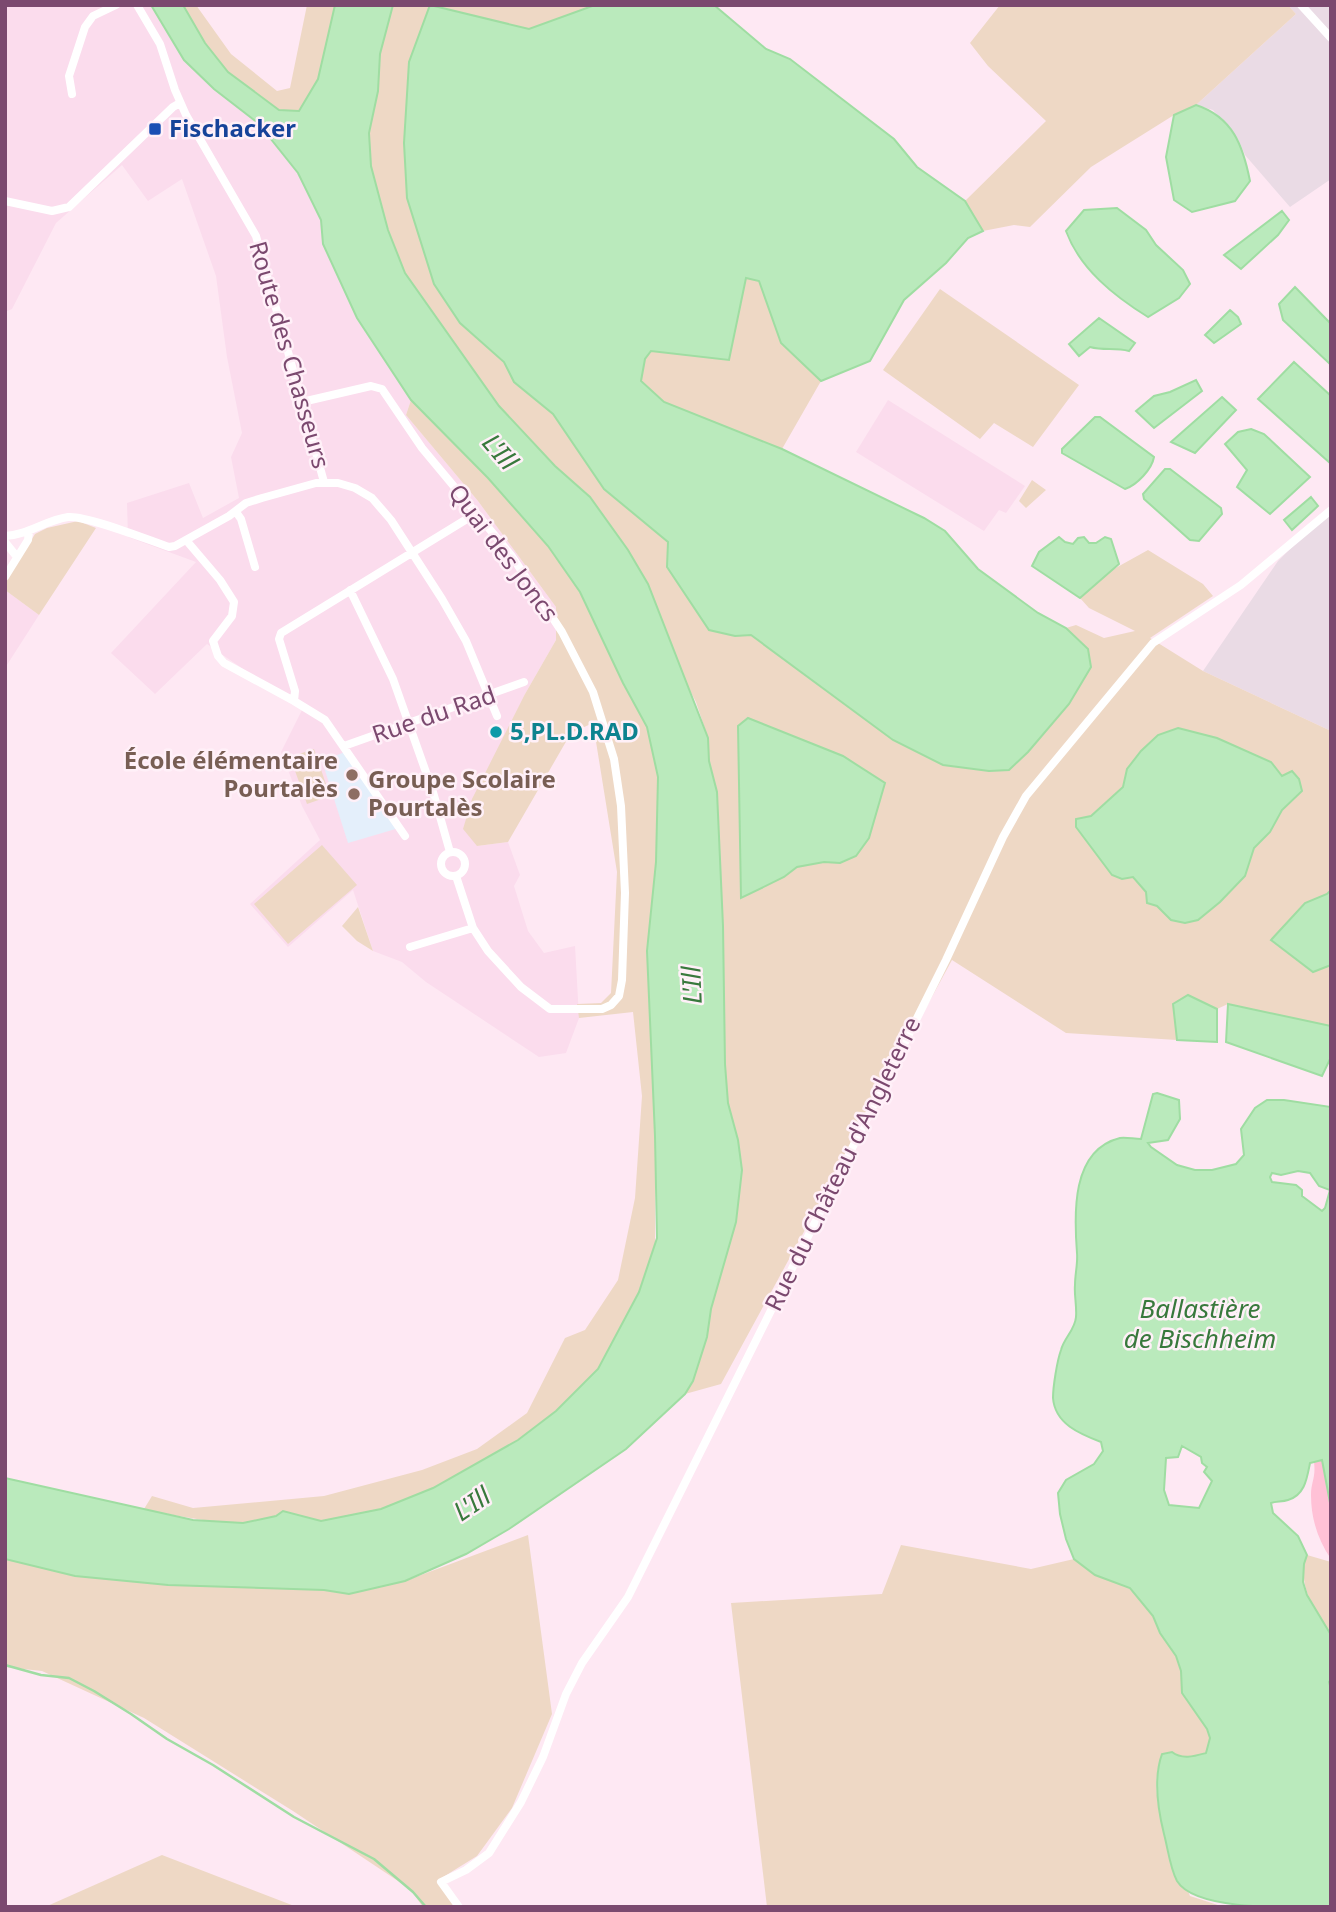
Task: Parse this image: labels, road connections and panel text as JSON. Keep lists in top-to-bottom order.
{
  "streets": {
    "street": [
      "Route des Chasseurs",
      "Quai des Joncs",
      "Rue du Rad",
      "Rue du Château d'Angleterre"
    ]
  },
  "crossings": [
    ["Route des Chasseurs", "Quai des Joncs"]
  ],
  "water": ["L'Ill", "Ballastière de Bischheim"],
  "places": {
    "transit": ["Fischacker"],
    "other": ["5,PL.D.RAD", "École élémentaire Pourtalès", "Groupe Scolaire Pourtalès"]
  }
}
